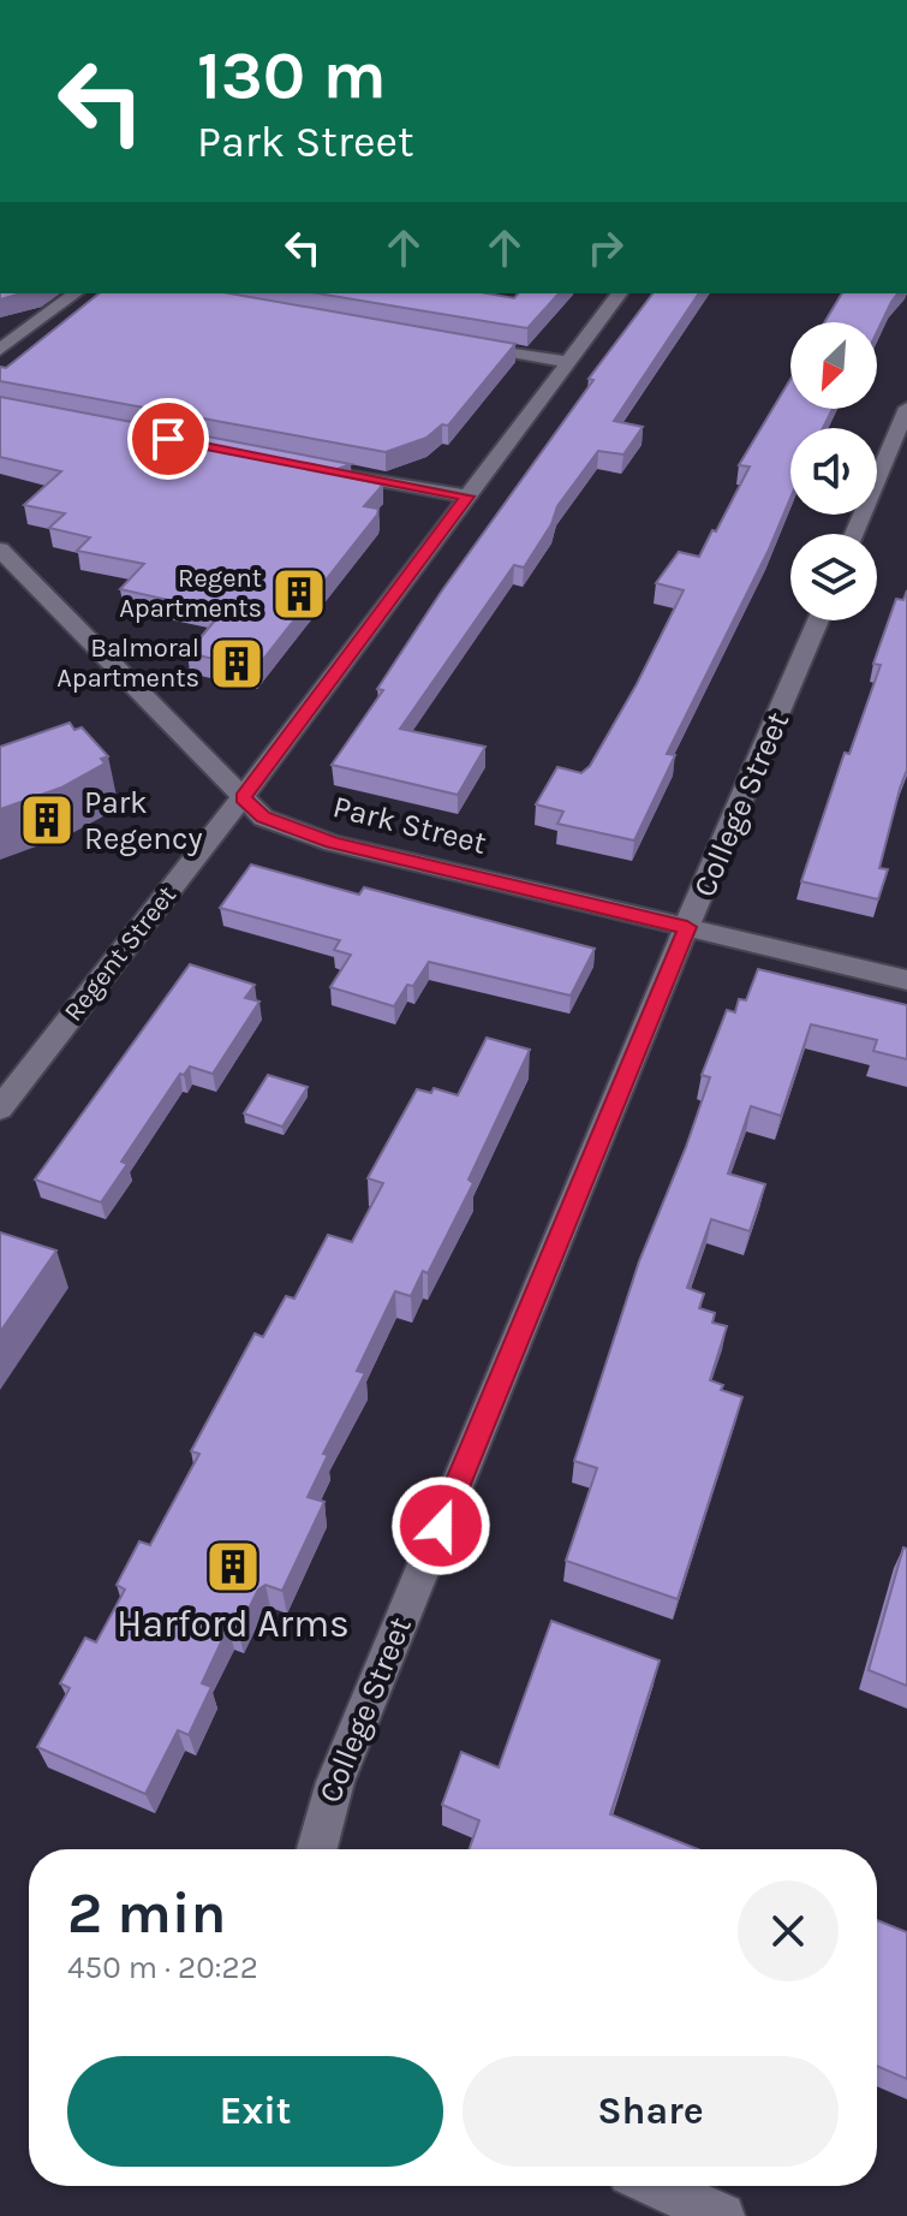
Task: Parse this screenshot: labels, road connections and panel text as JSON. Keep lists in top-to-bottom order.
{
  "streets": {
    "street": ["College Street", "Park Street", "Regent Street"]
  },
  "crossings": [
    ["College Street", "Park Street"],
    ["Park Street", "Regent Street"]
  ],
  "places": {
    "building": [
      "Regent Apartments",
      "Balmoral Apartments",
      "Park Regency",
      "Harford Arms"
    ]
  },
  "north": "bottom left",
  "page": {
    "turn": ["130 m", "Park Street"],
    "heading": ["2 min", "450 m · 20:22"],
    "buttons": ["Exit", "Share"]
  }
}
